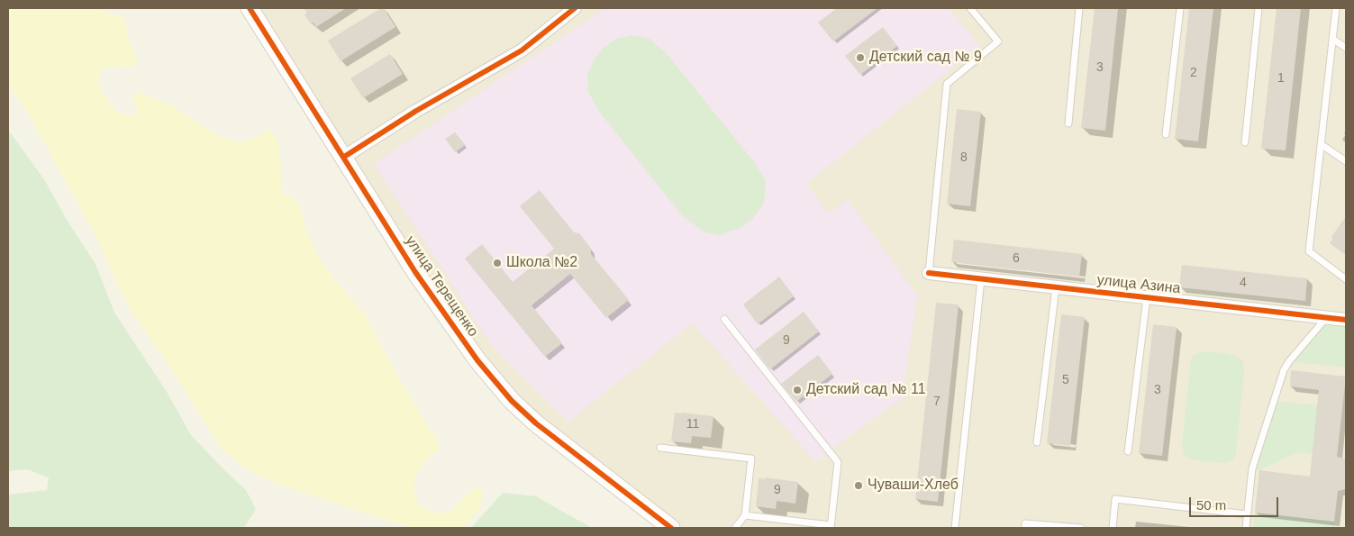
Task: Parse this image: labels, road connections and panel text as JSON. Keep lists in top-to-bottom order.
{
  "streets": {
    "street": ["улица Азина", "улица Терещенко"]
  },
  "places": [
    "Детский сад № 9",
    "Школа №2",
    "Детский сад № 11",
    "Чуваши-Хлеб"
  ],
  "house_numbers": [
    "3",
    "2",
    "1",
    "8",
    "6",
    "4",
    "9",
    "5",
    "3",
    "7",
    "11",
    "9"
  ],
  "scale_bar": "50 m"
}
